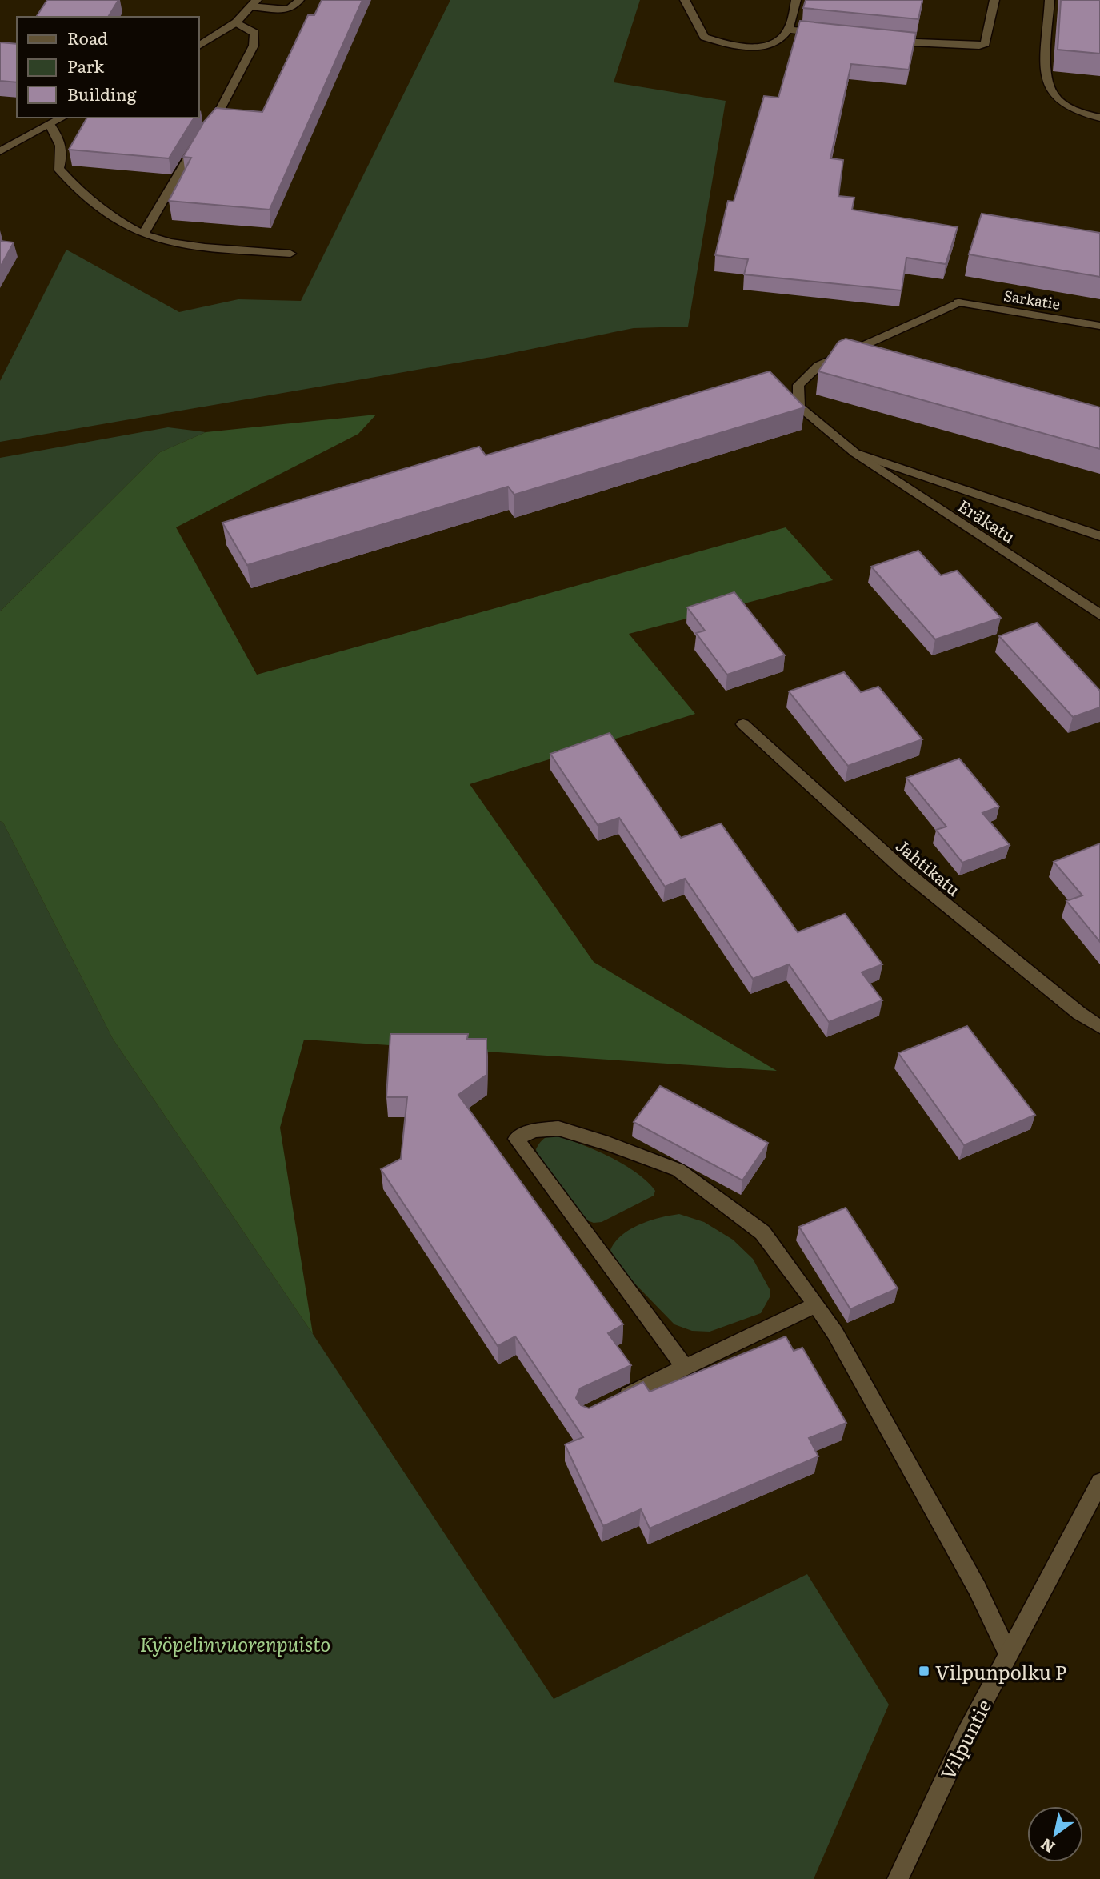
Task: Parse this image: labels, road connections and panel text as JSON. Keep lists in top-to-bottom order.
{
  "streets": {
    "street": [
      "Sarkatie",
      "Eräkatu",
      "Jahtikatu",
      "Vilpuntie"
    ]
  },
  "crossings": [
    ["Sarkatie", "Eräkatu"]
  ],
  "parks": ["Kyöpelinvuorenpuisto"],
  "places": {
    "transit": ["Vilpunpolku P"]
  },
  "legend": ["Road", "Park", "Building"],
  "north": "bottom left"
}
